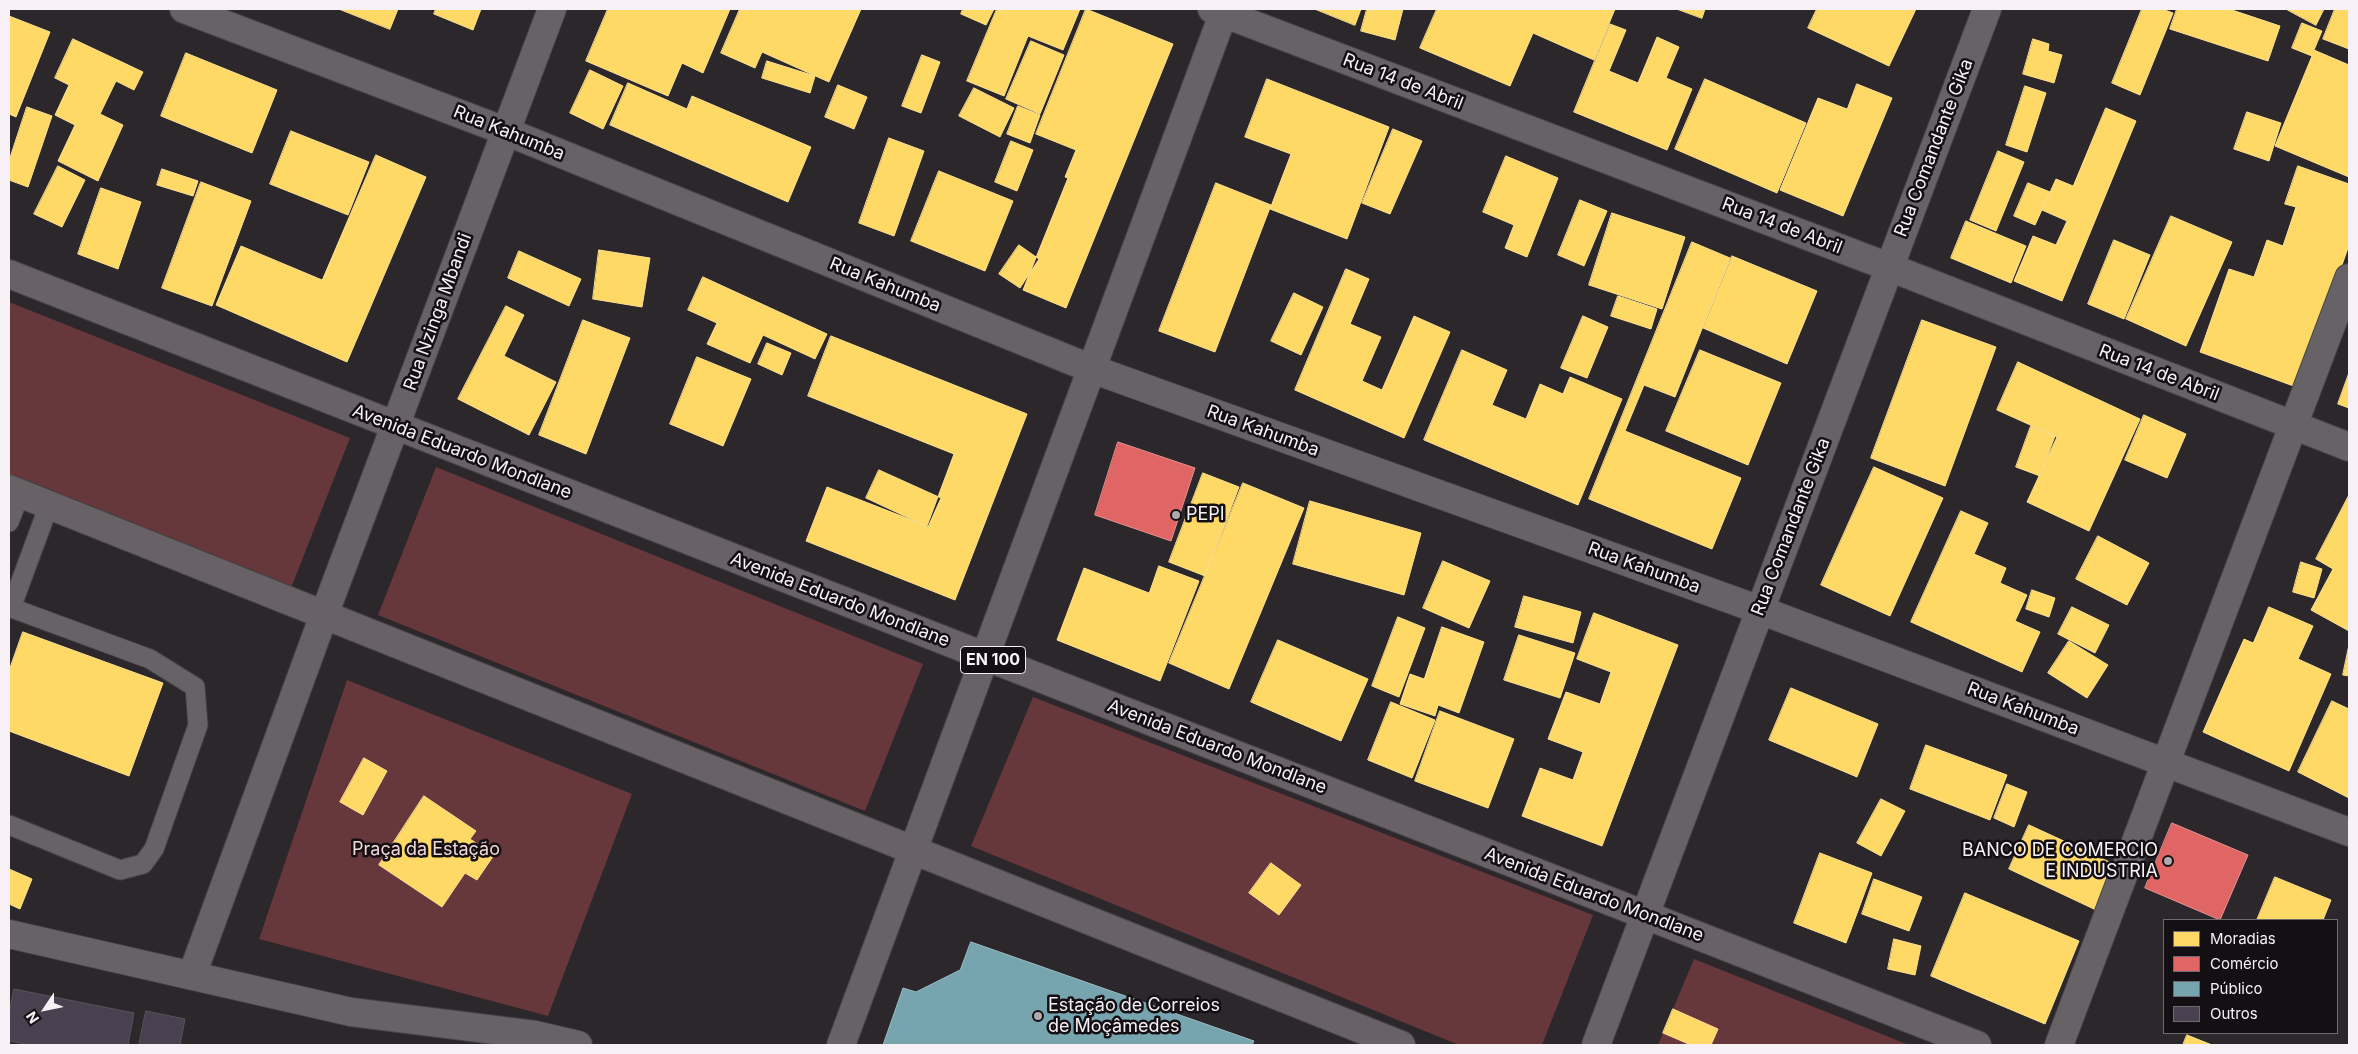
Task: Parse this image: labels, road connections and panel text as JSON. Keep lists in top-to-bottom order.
{
  "streets": {
    "main road": ["Avenida Eduardo Mondlane", "EN 100"],
    "street": [
      "Rua 14 de Abril",
      "Rua Kahumba",
      "Rua Comandante Gika",
      "Rua Nzinga Mbandi"
    ]
  },
  "crossings": [
    ["Rua 14 de Abril", "Rua Comandante Gika"],
    ["Rua Kahumba", "Rua Comandante Gika"],
    ["Rua Kahumba", "Rua Nzinga Mbandi"],
    ["Rua Comandante Gika", "Avenida Eduardo Mondlane"],
    ["Rua Nzinga Mbandi", "Avenida Eduardo Mondlane"]
  ],
  "parks": ["Praça da Estação"],
  "places": ["PEPI", "BANCO DE COMERCIO E INDUSTRIA", "Estação de Correios de Moçâmedes"],
  "legend": [
    "Moradias",
    "Comércio",
    "Público",
    "Outros"
  ],
  "north": "bottom left"
}
